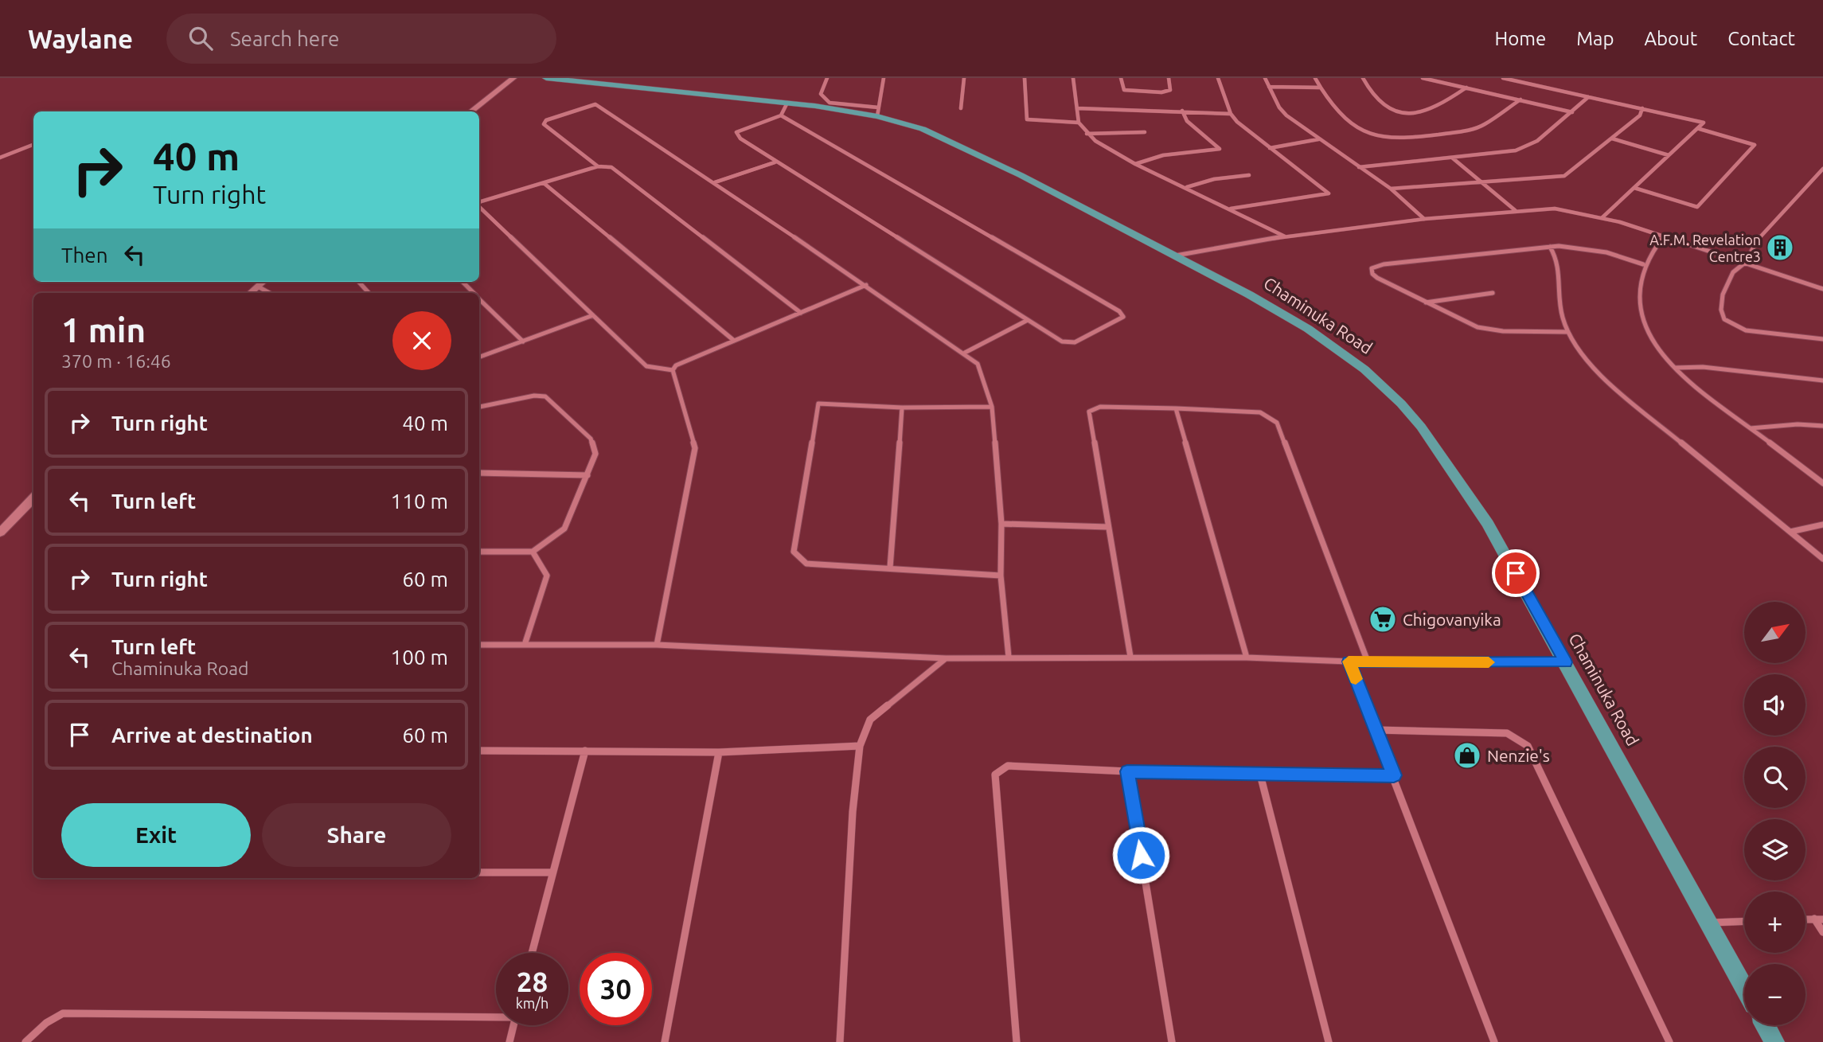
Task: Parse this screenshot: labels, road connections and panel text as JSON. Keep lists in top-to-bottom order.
{
  "streets": {
    "main road": ["Chaminuka Road"]
  },
  "places": {
    "building": ["A.F.M. Revelation Centre3"],
    "supermarket": ["Chigovanyika"],
    "shop": ["Nenzie's"]
  },
  "north": "top right",
  "page": {
    "header": "Waylane",
    "search": "Search here",
    "nav": [
      "Home",
      "Map",
      "About",
      "Contact"
    ],
    "turn": ["40 m", "Turn right"],
    "then": "Then",
    "heading": ["1 min", "370 m · 16:46"],
    "list": [
      {
        "name": "Turn right",
        "value": "40 m"
      },
      {
        "name": "Turn left",
        "value": "110 m"
      },
      {
        "name": "Turn right",
        "value": "60 m"
      },
      {
        "name": "Turn left",
        "note": "Chaminuka Road",
        "value": "100 m"
      },
      {
        "name": "Arrive at destination",
        "value": "60 m"
      }
    ],
    "map_buttons": ["+", "−"],
    "buttons": ["Exit", "Share"],
    "speed": "28 km/h",
    "limit": "30"
  }
}
